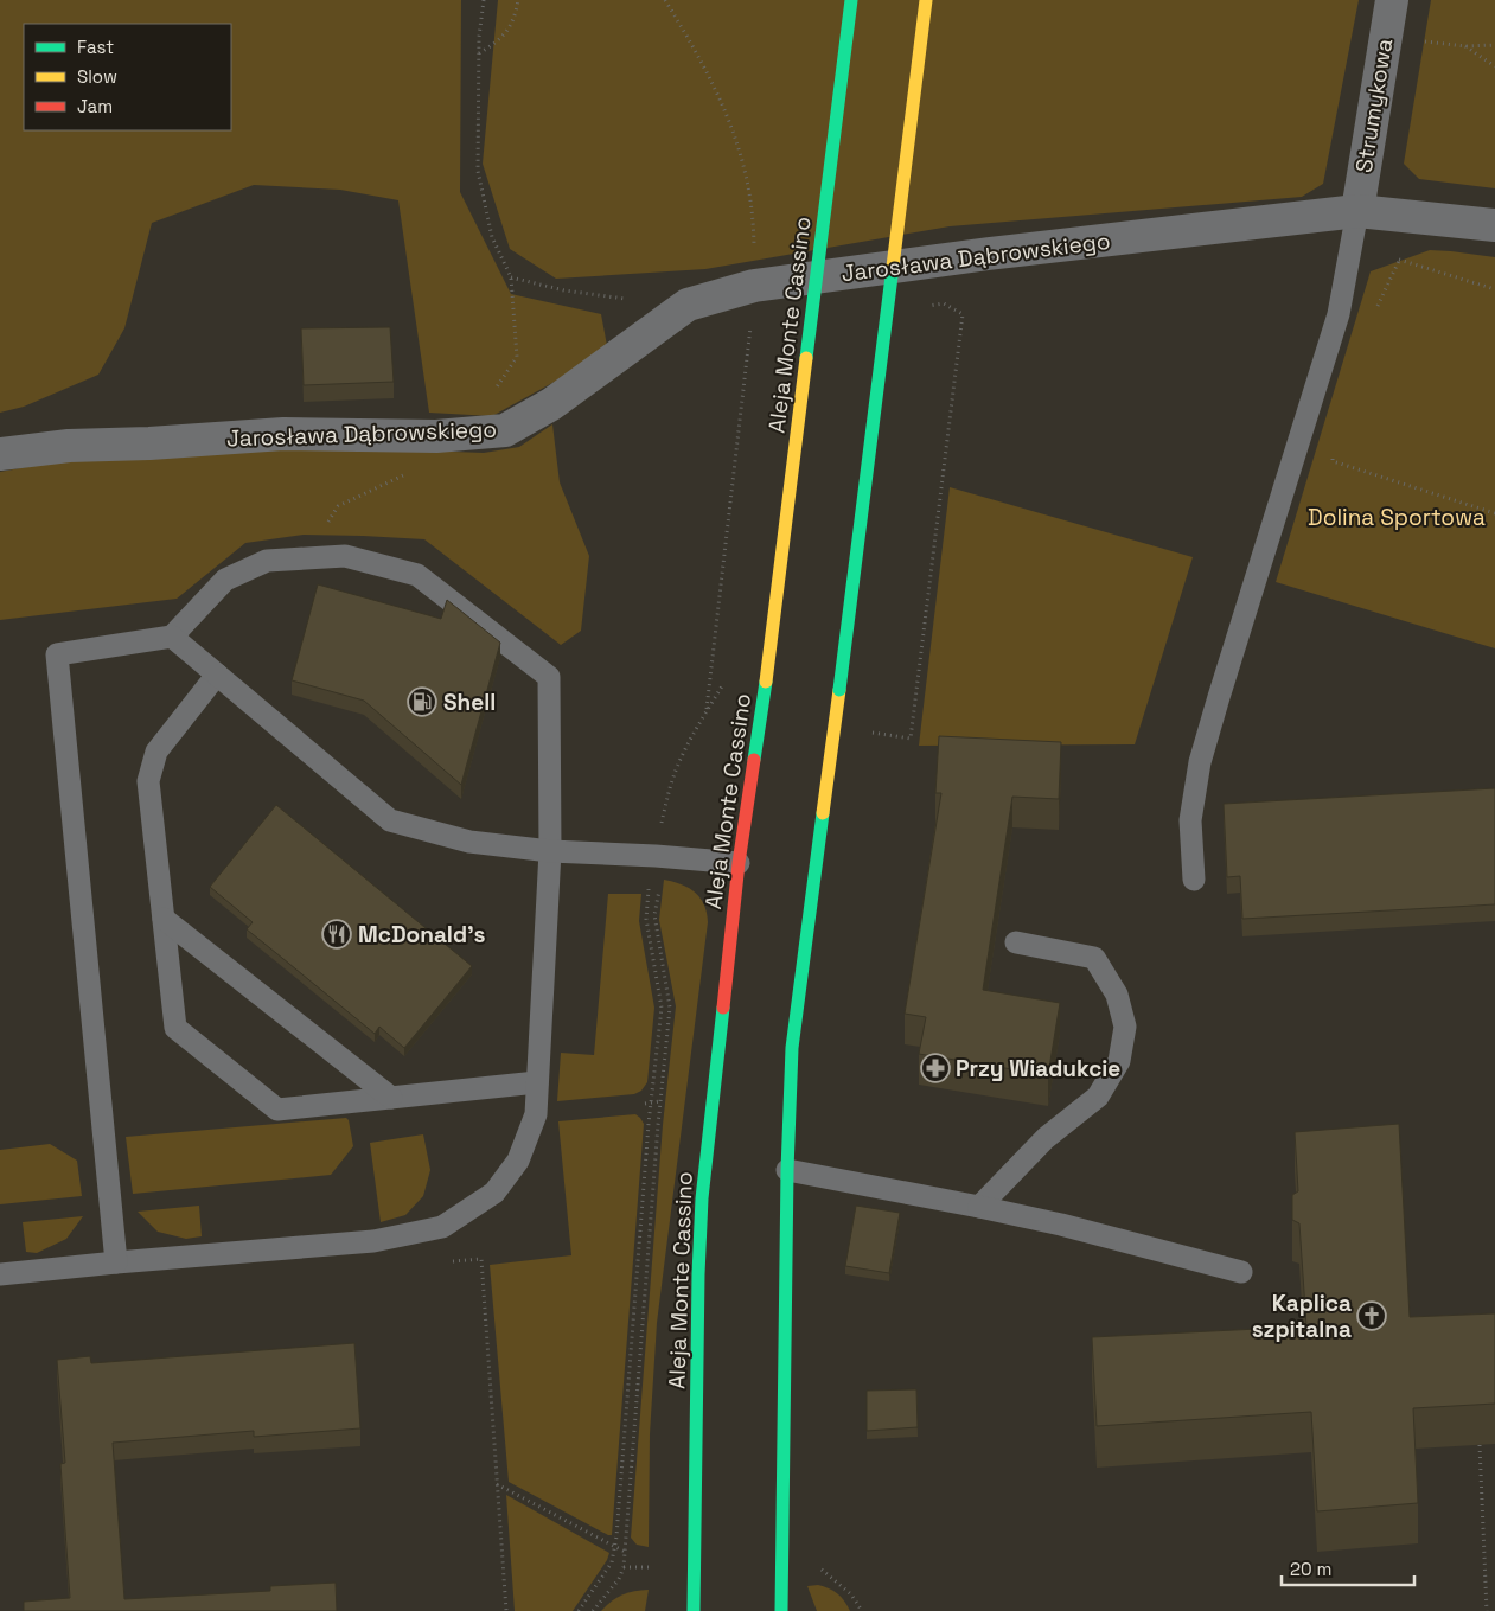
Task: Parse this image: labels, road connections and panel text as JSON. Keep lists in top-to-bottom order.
{
  "streets": {
    "street": ["Strumykowa", "Jarosława Dąbrowskiego", "Aleja Monte Cassino"]
  },
  "crossings": [
    ["Strumykowa", "Jarosława Dąbrowskiego"]
  ],
  "parks": ["Dolina Sportowa"],
  "places": {
    "fuel station": ["Shell"],
    "restaurant": ["McDonald's"],
    "pharmacy": ["Przy Wiadukcie"],
    "church": ["Kaplica szpitalna"]
  },
  "legend": ["Fast", "Slow", "Jam"],
  "scale_bar": "20 m"
}
